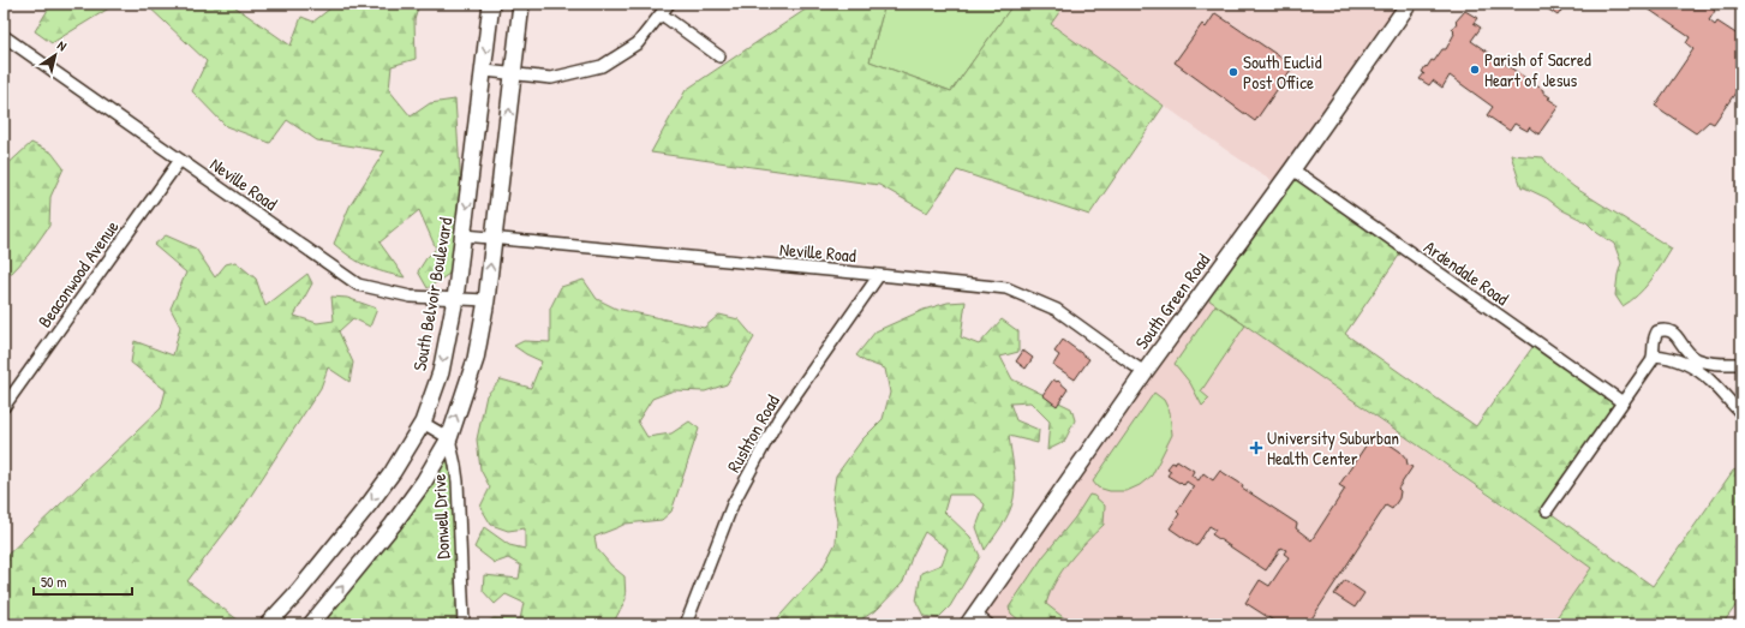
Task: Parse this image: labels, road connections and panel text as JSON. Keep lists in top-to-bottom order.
{
  "streets": {
    "street": [
      "Neville Road",
      "Ardendale Road",
      "Beaconwood Avenue",
      "South Belvoir Boulevard",
      "South Green Road",
      "Rushton Road",
      "Donwell Drive"
    ]
  },
  "crossings": [
    ["Neville Road", "Beaconwood Avenue"],
    ["Neville Road", "South Belvoir Boulevard"],
    ["Neville Road", "South Green Road"],
    ["Neville Road", "Rushton Road"],
    ["Ardendale Road", "South Green Road"]
  ],
  "places": {
    "other": ["Parish of Sacred Heart of Jesus", "South Euclid Post Office"],
    "health": ["University Suburban Health Center"]
  },
  "scale_bar": "50 m",
  "north": "top right"
}
